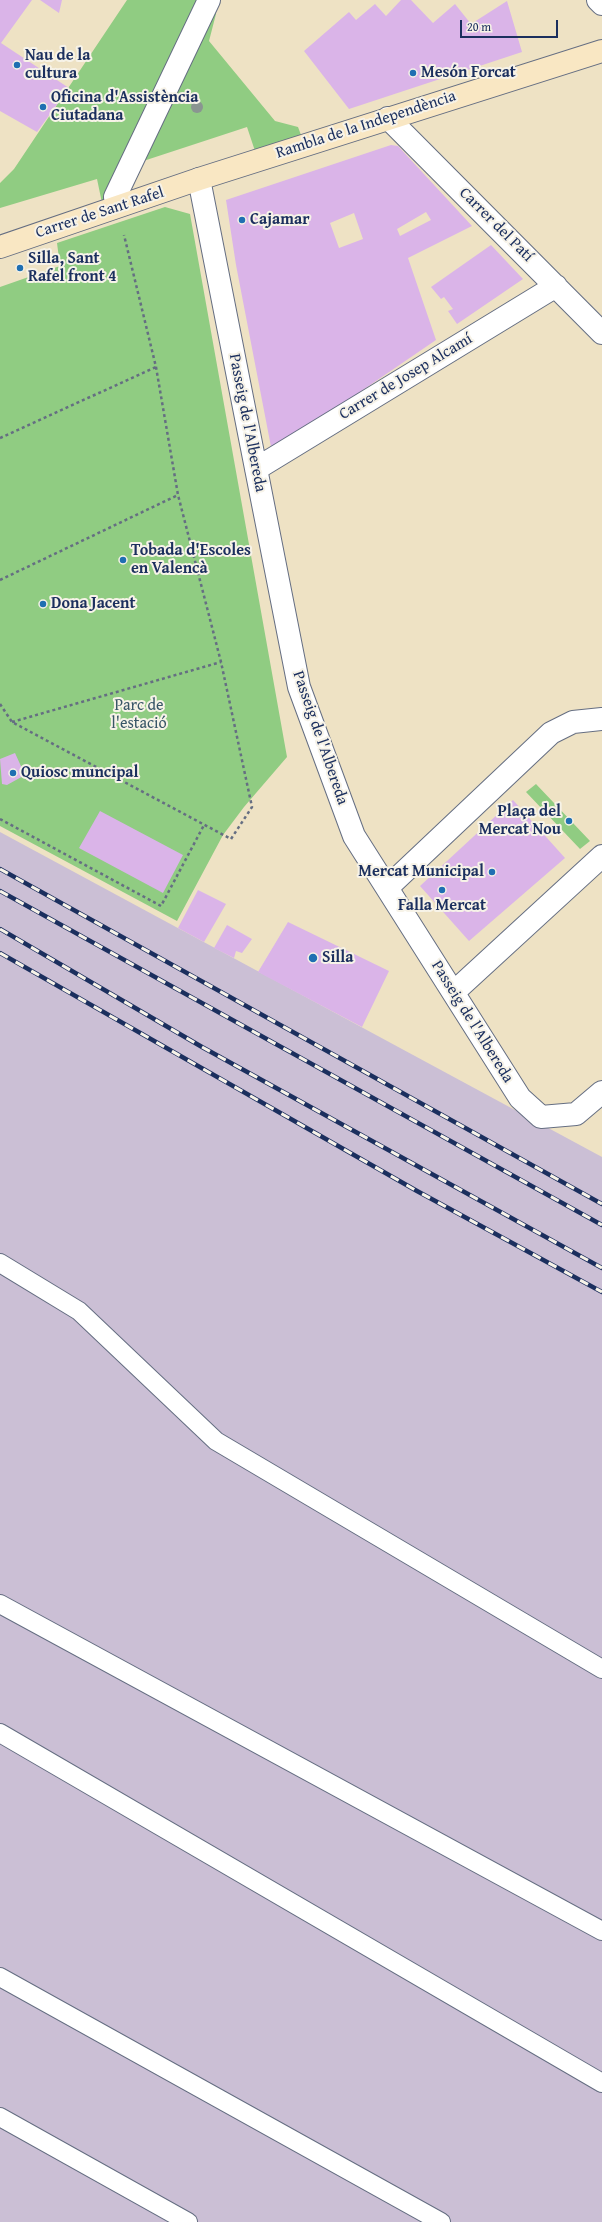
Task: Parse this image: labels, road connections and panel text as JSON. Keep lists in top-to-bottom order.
{
  "streets": {
    "street": [
      "Rambla de la Independència",
      "Carrer de Sant Rafel",
      "Carrer del Patí",
      "Carrer de Josep Alcamí",
      "Passeig de l'Albereda"
    ]
  },
  "crossings": [
    ["Rambla de la Independència", "Carrer de Sant Rafel"],
    ["Rambla de la Independència", "Carrer del Patí"],
    ["Rambla de la Independència", "Passeig de l'Albereda"],
    ["Carrer de Sant Rafel", "Passeig de l'Albereda"],
    ["Carrer del Patí", "Carrer de Josep Alcamí"],
    ["Carrer de Josep Alcamí", "Passeig de l'Albereda"]
  ],
  "parks": ["Parc de l'estació"],
  "places": [
    "Nau de la cultura",
    "Mesón Forcat",
    "Oficina d'Assistència Ciutadana",
    "Cajamar",
    "Silla, Sant Rafel front 4",
    "Tobada d'Escoles en Valencà",
    "Dona Jacent",
    "Quiosc muncipal",
    "Plaça del Mercat Nou",
    "Mercat Municipal",
    "Falla Mercat",
    "Silla"
  ],
  "scale_bar": "20 m"
}
